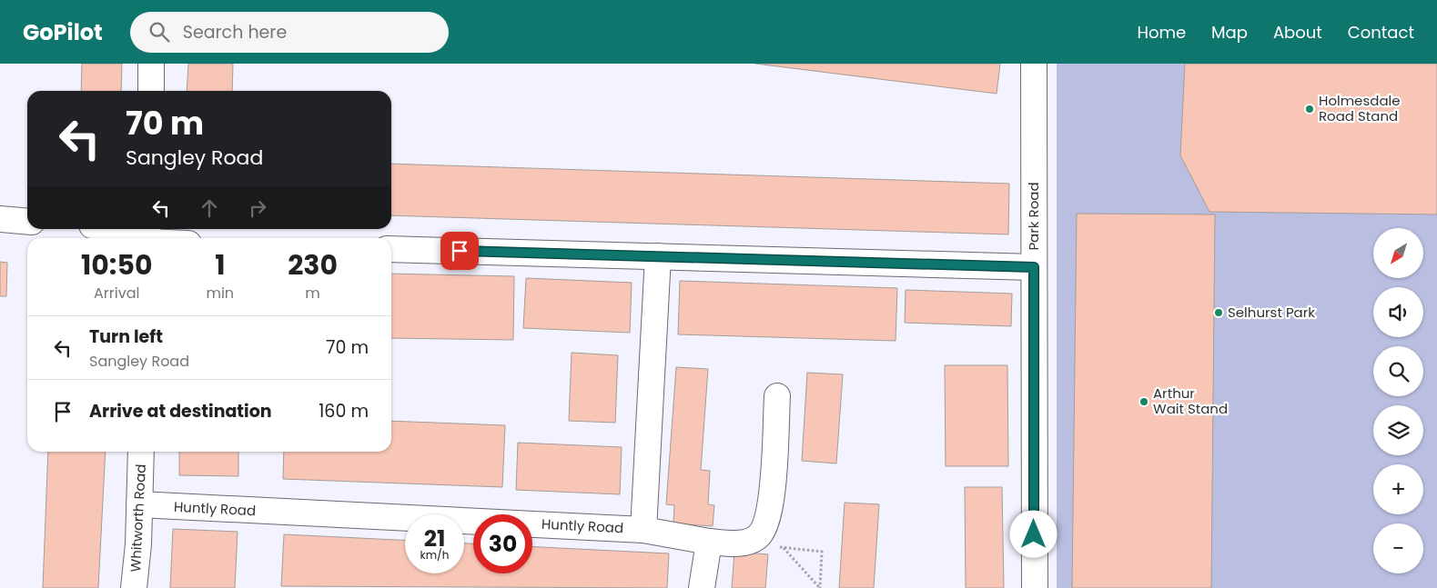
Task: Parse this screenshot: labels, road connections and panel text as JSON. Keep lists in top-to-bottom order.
{
  "streets": {
    "street": ["Park Road", "Huntly Road", "Whitworth Road"]
  },
  "crossings": [
    ["Huntly Road", "Whitworth Road"]
  ],
  "places": ["Holmesdale Road Stand", "Selhurst Park", "Arthur Wait Stand"],
  "north": "bottom left",
  "page": {
    "header": "GoPilot",
    "search": "Search here",
    "nav": [
      "Home",
      "Map",
      "About",
      "Contact"
    ],
    "turn": ["70 m", "Sangley Road"],
    "map_buttons": ["+", "−"],
    "eta": [
      "10:50",
      "Arrival",
      "1",
      "min",
      "230",
      "m"
    ],
    "list": [
      {
        "name": "Turn left",
        "note": "Sangley Road",
        "value": "70 m"
      },
      {
        "name": "Arrive at destination",
        "value": "160 m"
      }
    ],
    "speed": "21 km/h",
    "limit": "30"
  }
}
